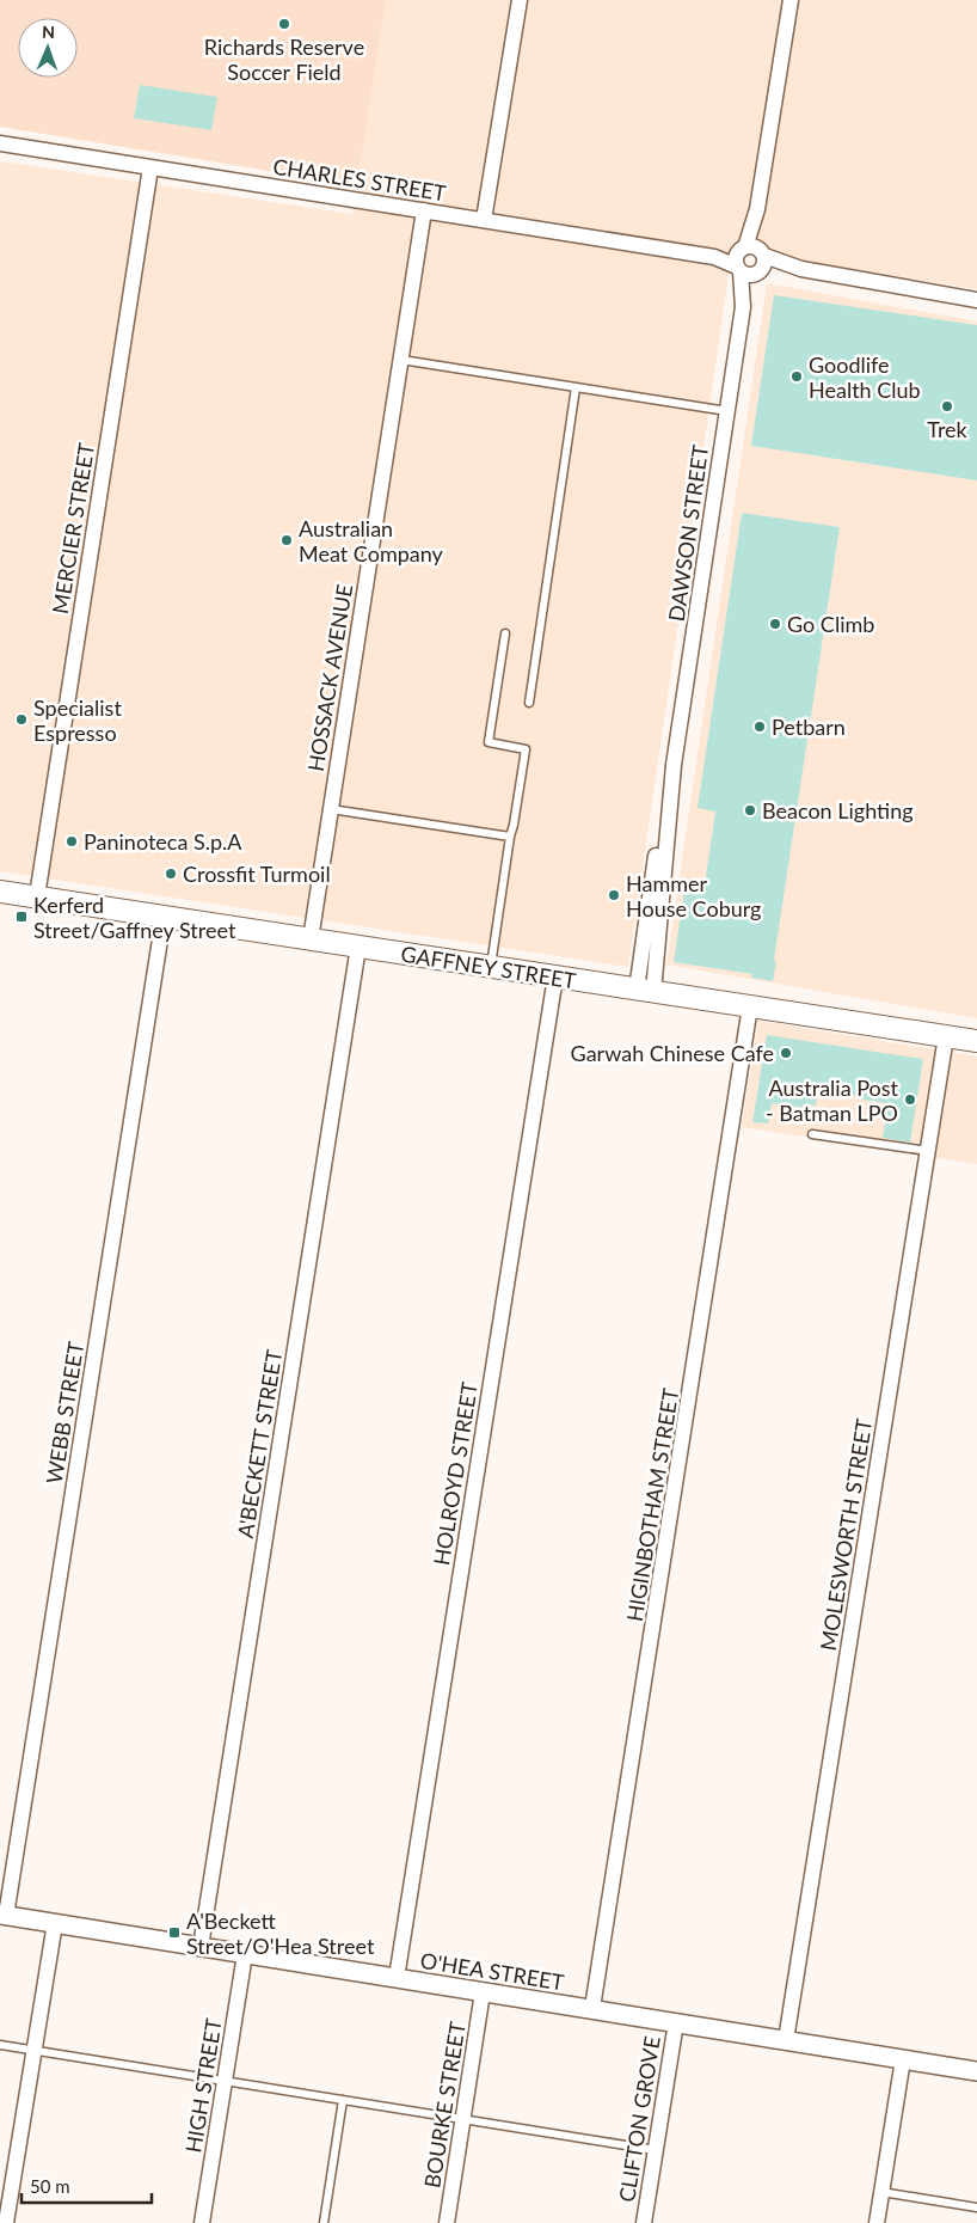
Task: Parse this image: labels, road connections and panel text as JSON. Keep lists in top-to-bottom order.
{
  "streets": {
    "main road": ["GAFFNEY STREET"],
    "street": [
      "CHARLES STREET",
      "MERCIER STREET",
      "DAWSON STREET",
      "HOSSACK AVENUE",
      "WEBB STREET",
      "A'BECKETT STREET",
      "HOLROYD STREET",
      "HIGINBOTHAM STREET",
      "MOLESWORTH STREET",
      "O'HEA STREET",
      "HIGH STREET",
      "BOURKE STREET",
      "CLIFTON GROVE"
    ]
  },
  "crossings": [
    ["CHARLES STREET", "MERCIER STREET"],
    ["CHARLES STREET", "DAWSON STREET"],
    ["CHARLES STREET", "HOSSACK AVENUE"],
    ["MERCIER STREET", "GAFFNEY STREET"],
    ["DAWSON STREET", "GAFFNEY STREET"],
    ["HOSSACK AVENUE", "GAFFNEY STREET"],
    ["GAFFNEY STREET", "WEBB STREET"],
    ["GAFFNEY STREET", "A'BECKETT STREET"],
    ["GAFFNEY STREET", "HOLROYD STREET"],
    ["GAFFNEY STREET", "HIGINBOTHAM STREET"],
    ["GAFFNEY STREET", "MOLESWORTH STREET"],
    ["WEBB STREET", "O'HEA STREET"],
    ["A'BECKETT STREET", "O'HEA STREET"],
    ["HOLROYD STREET", "O'HEA STREET"],
    ["HIGINBOTHAM STREET", "O'HEA STREET"],
    ["MOLESWORTH STREET", "O'HEA STREET"],
    ["O'HEA STREET", "HIGH STREET"],
    ["O'HEA STREET", "BOURKE STREET"],
    ["O'HEA STREET", "CLIFTON GROVE"]
  ],
  "places": {
    "other": [
      "Richards Reserve Soccer Field",
      "Goodlife Health Club",
      "Trek",
      "Australian Meat Company",
      "Go Climb",
      "Specialist Espresso",
      "Petbarn",
      "Beacon Lighting",
      "Paninoteca S.p.A",
      "Crossfit Turmoil",
      "Hammer House Coburg",
      "Garwah Chinese Cafe",
      "Australia Post - Batman LPO"
    ],
    "transit": ["Kerferd Street/Gaffney Street", "A'Beckett Street/O'Hea Street"]
  },
  "scale_bar": "50 m",
  "north": "top"
}
